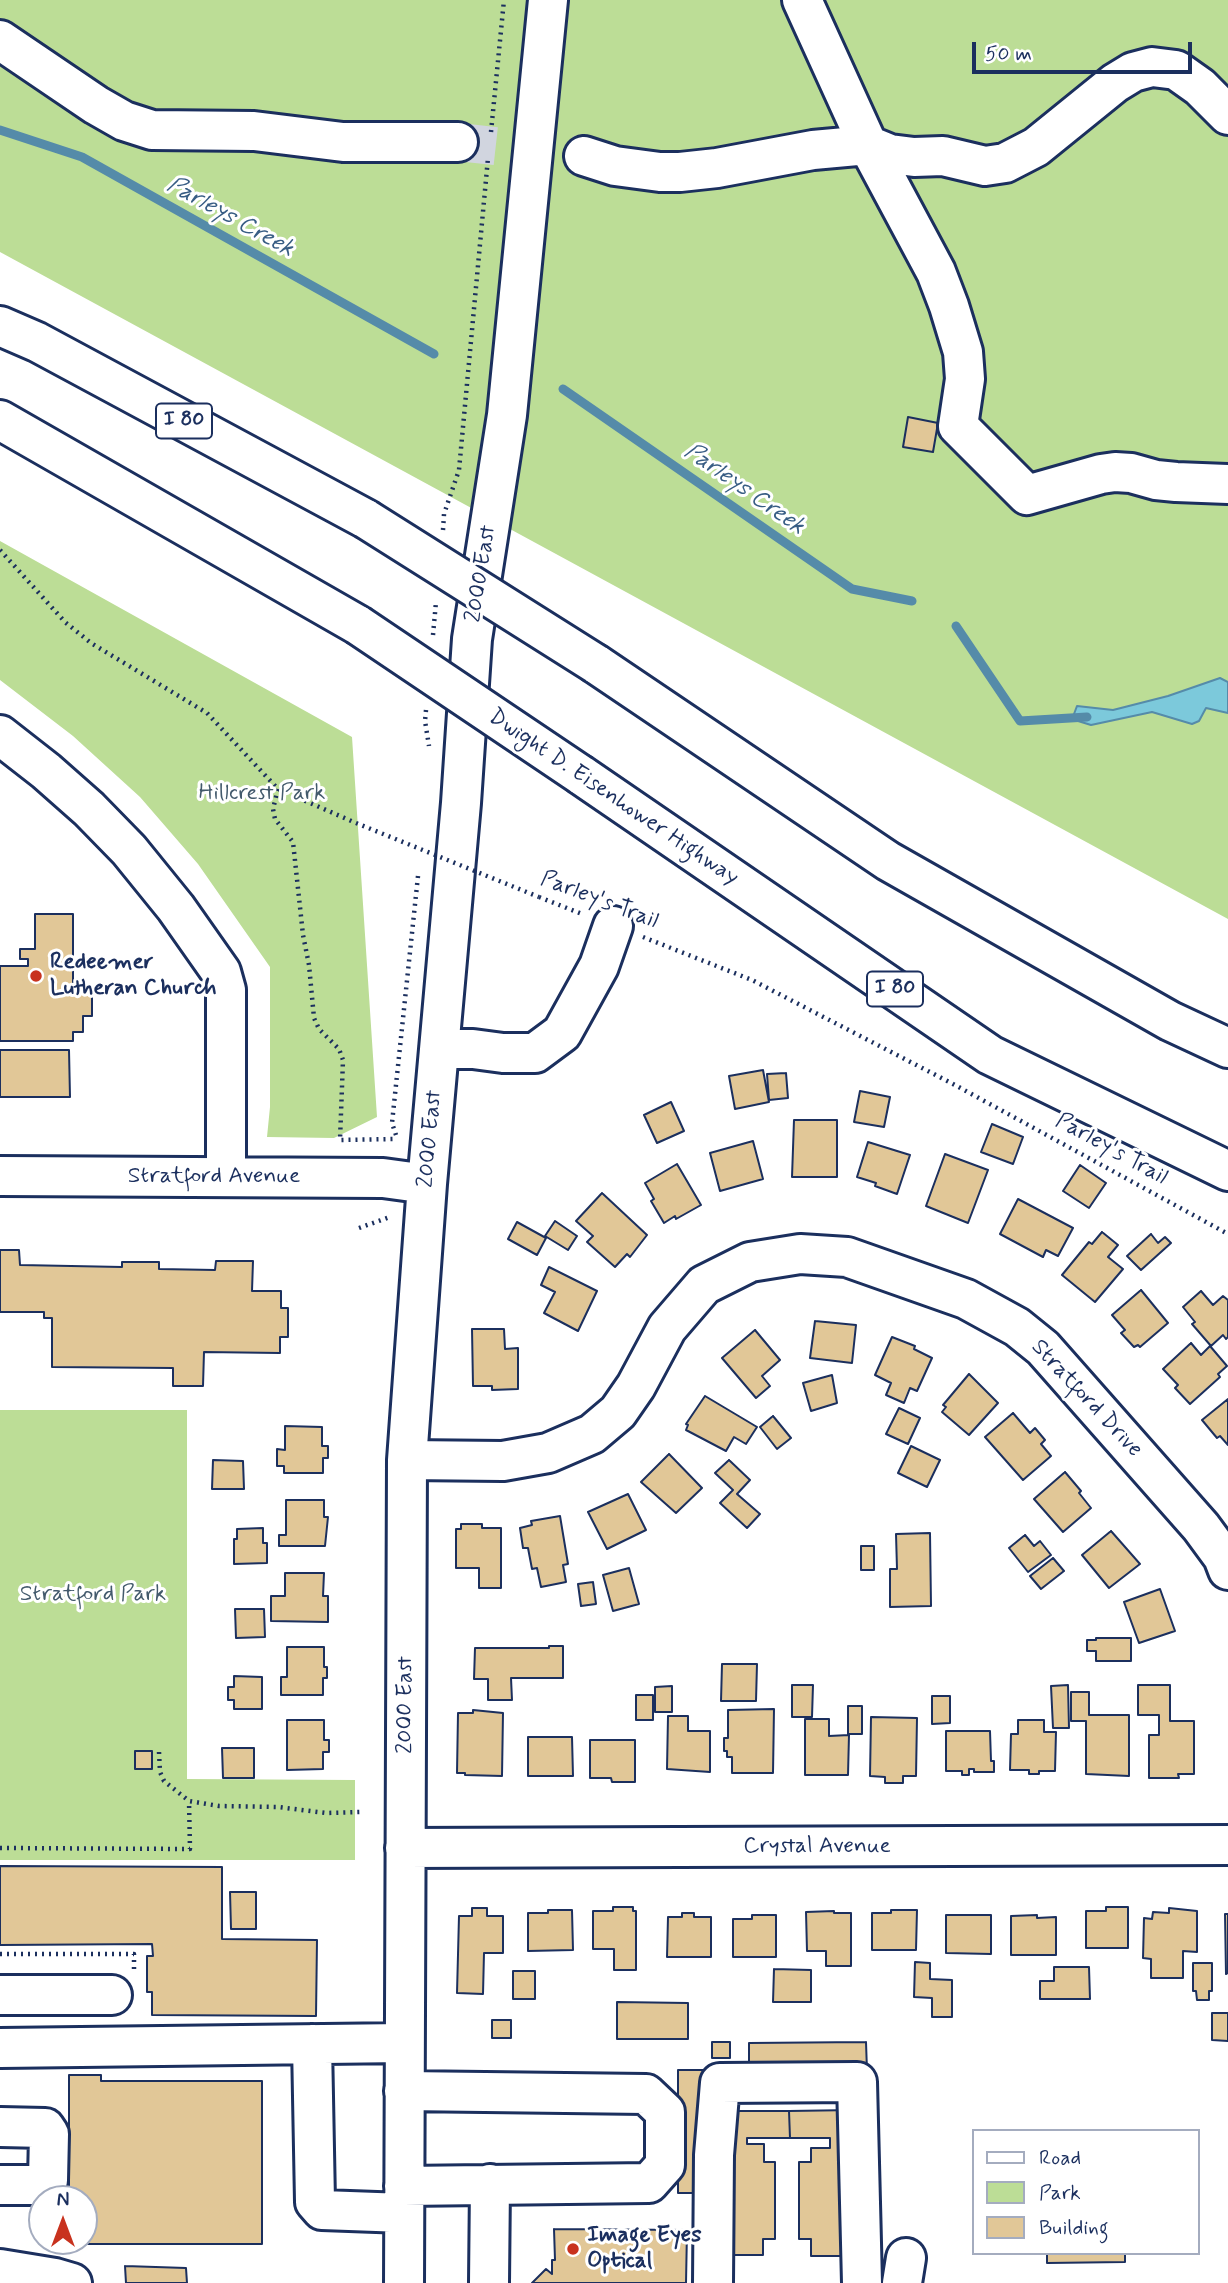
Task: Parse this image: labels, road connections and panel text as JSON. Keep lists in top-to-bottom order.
{
  "streets": {
    "main road": [
      "I 80",
      "2000 East",
      "Dwight D. Eisenhower Highway",
      "Stratford Avenue",
      "Stratford Drive",
      "Crystal Avenue"
    ],
    "path": ["Parley's Trail"]
  },
  "crossings": [
    ["2000 East", "Stratford Avenue"],
    ["2000 East", "Stratford Drive"],
    ["2000 East", "Crystal Avenue"]
  ],
  "water": ["Parleys Creek"],
  "parks": ["Hillcrest Park", "Stratford Park"],
  "places": ["Redeemer Lutheran Church", "Image Eyes Optical"],
  "legend": ["Road", "Park", "Building"],
  "scale_bar": "50 m",
  "north": "top"
}
